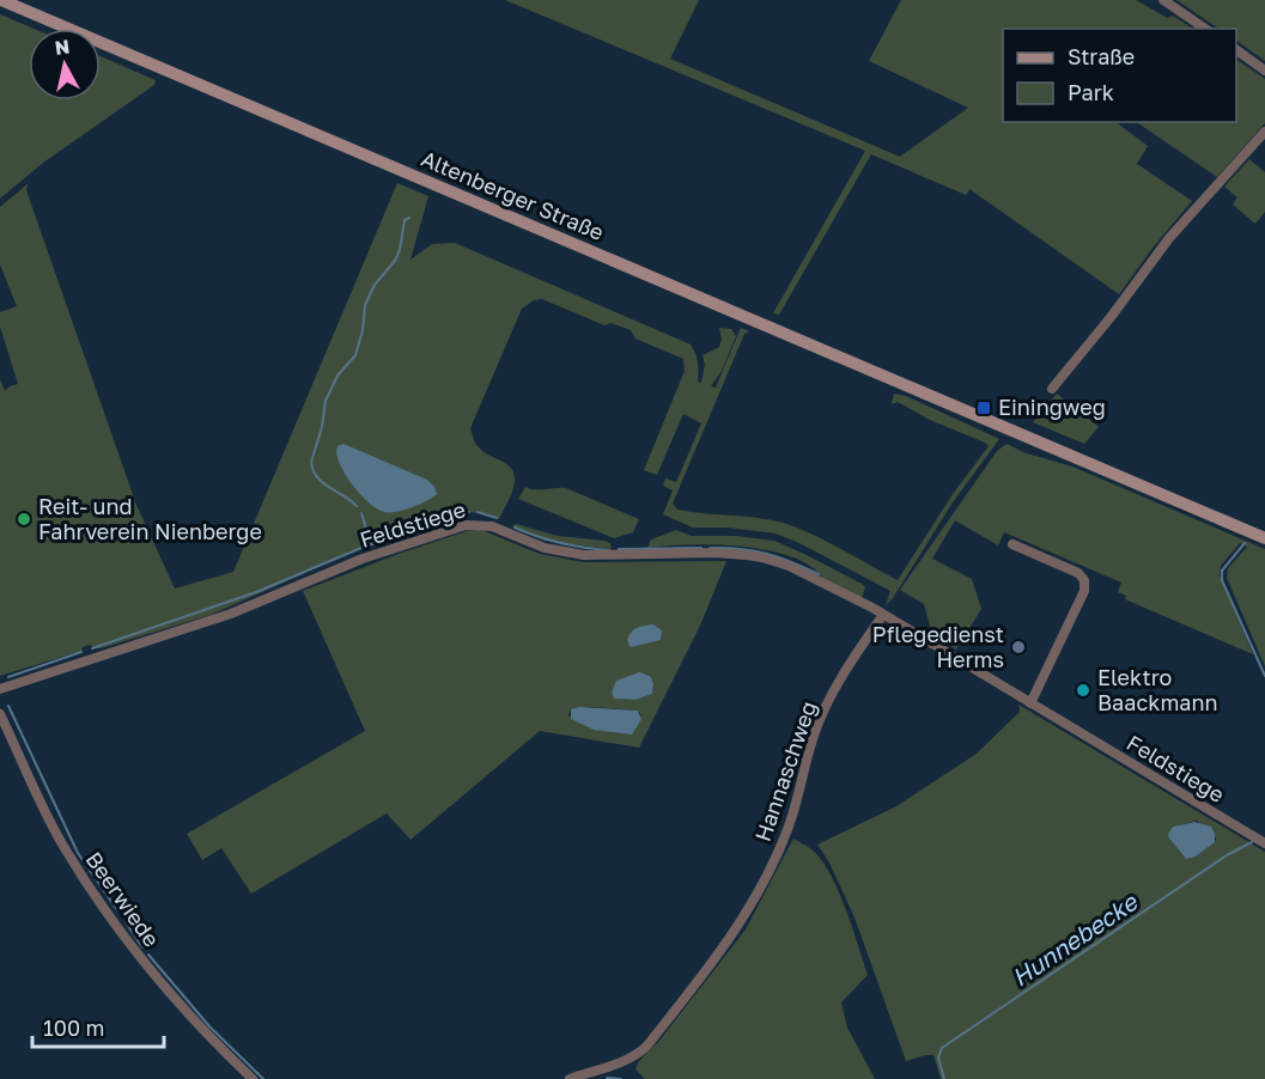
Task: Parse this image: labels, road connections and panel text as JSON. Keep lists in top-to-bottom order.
{
  "streets": {
    "main road": ["Altenberger Straße"],
    "street": ["Feldstiege", "Hannaschweg", "Beerwiede"]
  },
  "crossings": [
    ["Feldstiege", "Hannaschweg"]
  ],
  "water": ["Hunnebecke"],
  "places": {
    "transit": ["Einingweg"],
    "other": ["Reit- und Fahrverein Nienberge", "Pflegedienst Herms", "Elektro Baackmann"]
  },
  "legend": ["Straße", "Park"],
  "scale_bar": "100 m",
  "north": "top"
}
